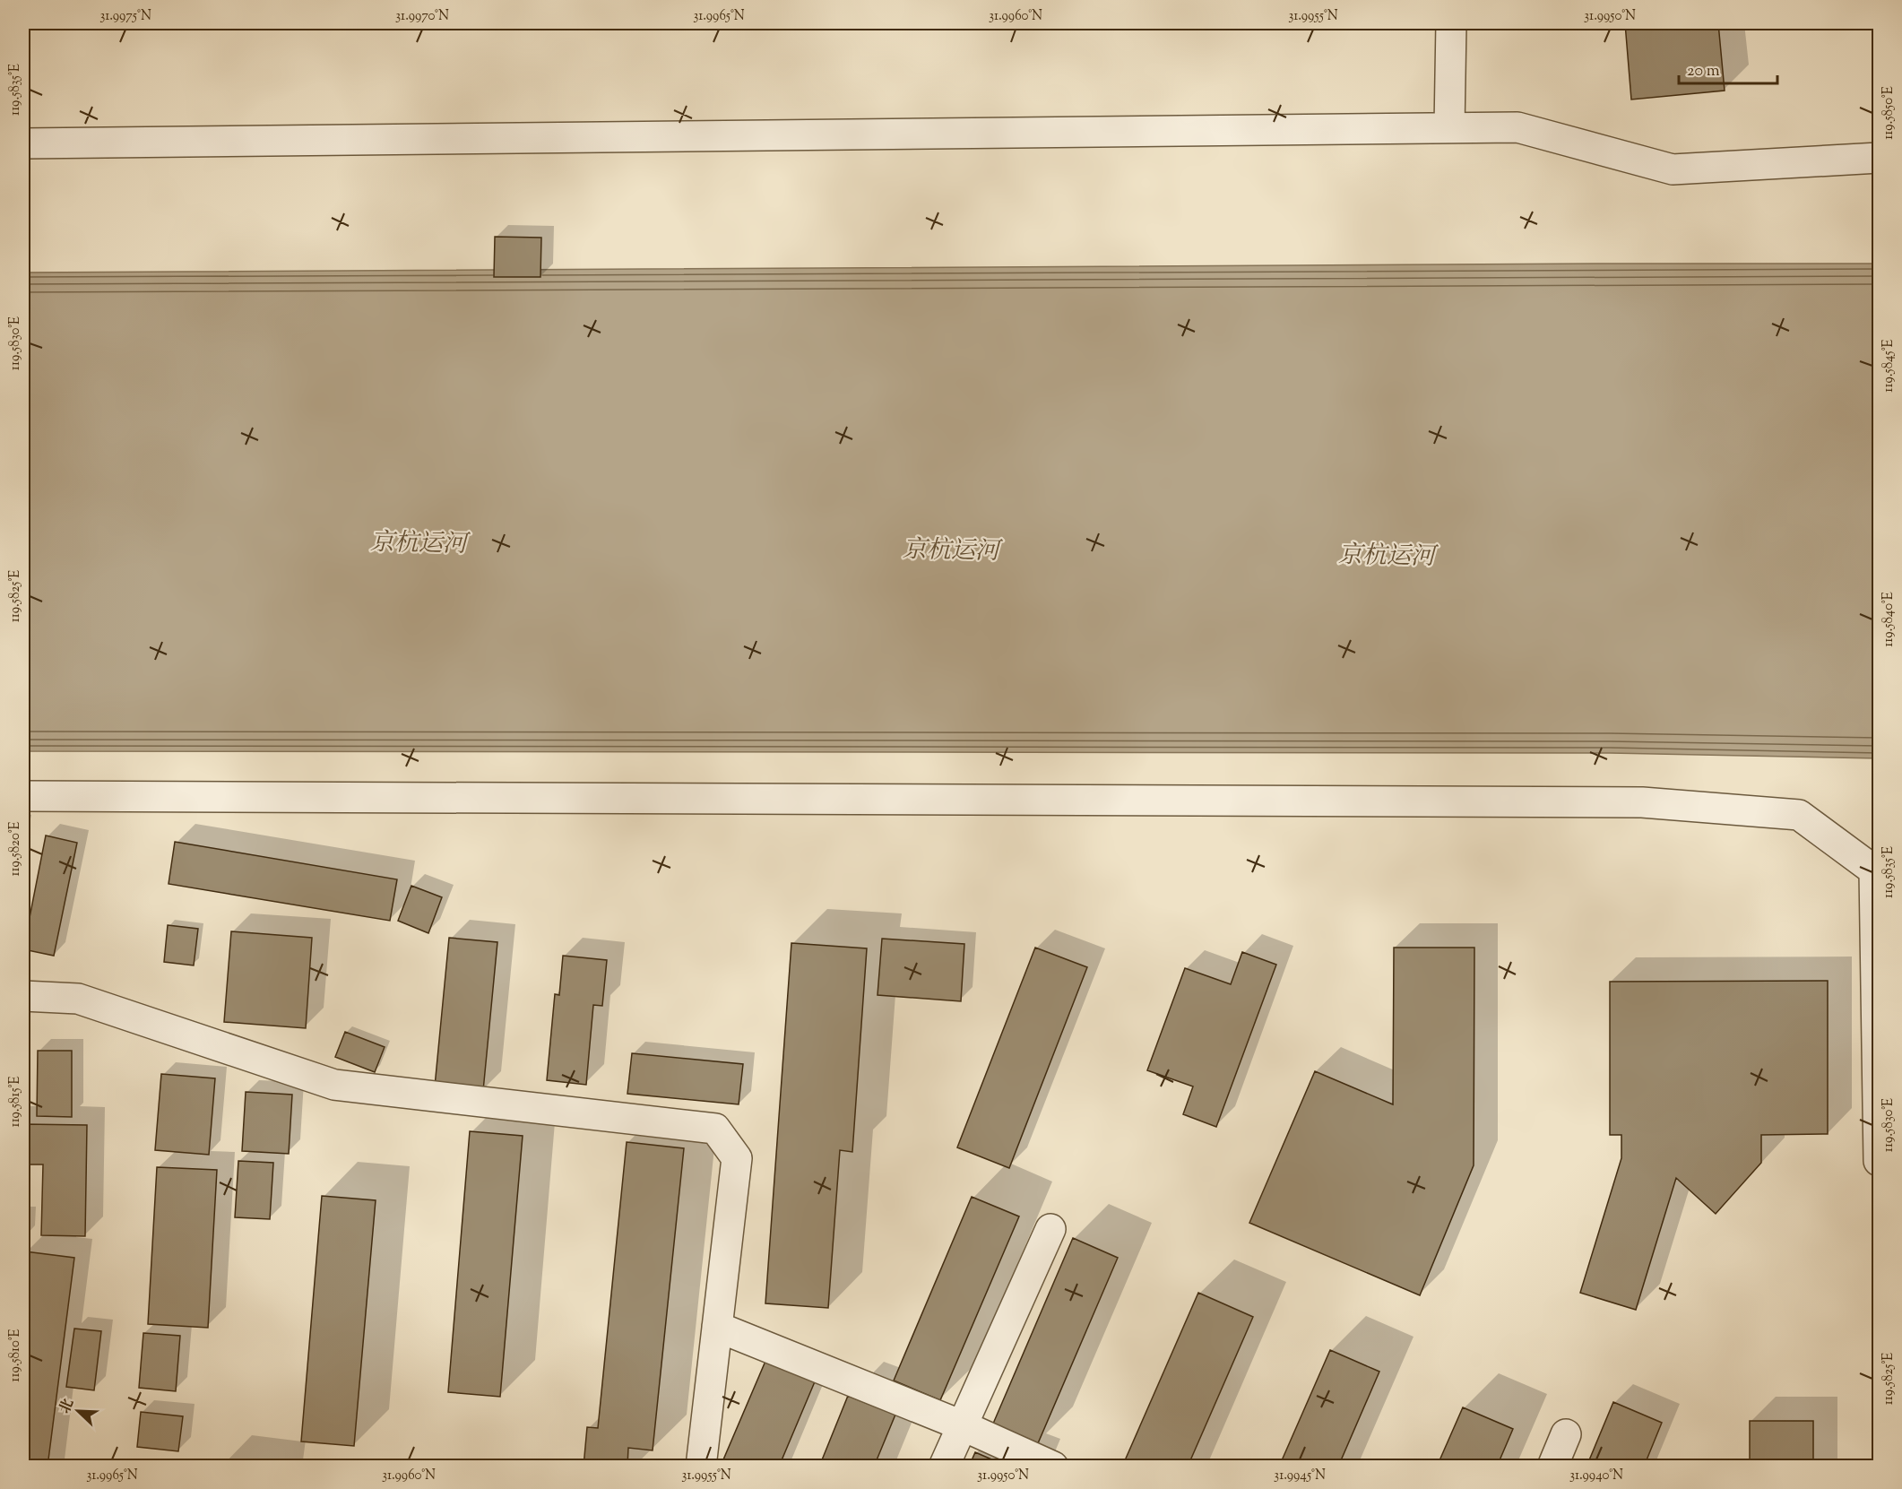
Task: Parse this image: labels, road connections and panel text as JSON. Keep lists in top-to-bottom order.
{
  "water": ["京杭运河"],
  "scale_bar": "20 m",
  "north": "top left",
  "coordinates": [
    "31.9975°N",
    "31.9970°N",
    "31.9965°N",
    "31.9960°N",
    "31.9955°N",
    "31.9950°N",
    "119.5835°E",
    "119.5850°E",
    "119.5830°E",
    "119.5845°E",
    "119.5825°E",
    "119.5840°E",
    "119.5820°E",
    "119.5815°E",
    "119.5810°E",
    "31.9945°N",
    "31.9940°N"
  ]
}
